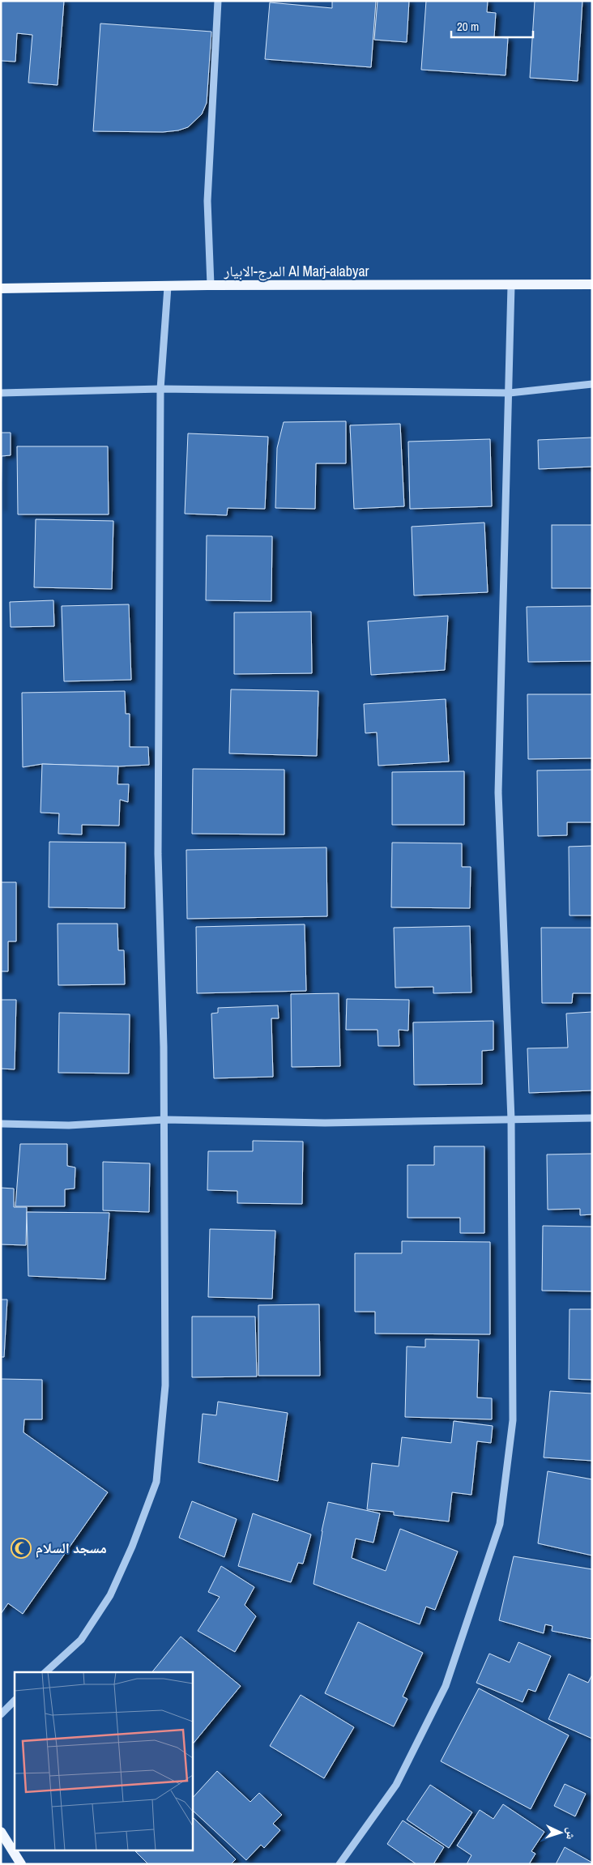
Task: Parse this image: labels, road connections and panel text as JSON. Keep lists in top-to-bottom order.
{
  "streets": {
    "main road": ["المرج-الابيار Al Marj-alabyar"]
  },
  "places": {
    "mosque": ["مسجد السلام"]
  },
  "scale_bar": "20 m",
  "north": "right"
}
